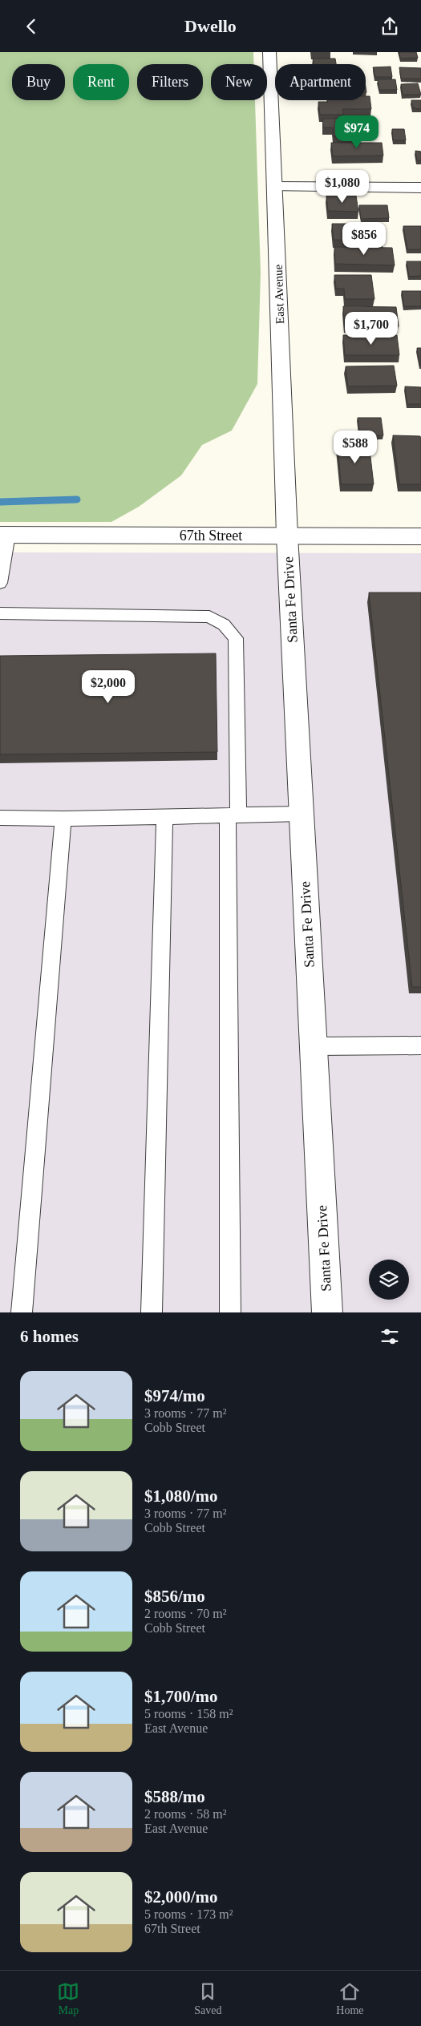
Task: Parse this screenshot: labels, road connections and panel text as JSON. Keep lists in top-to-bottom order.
{
  "streets": {
    "street": ["East Avenue", "67th Street", "Santa Fe Drive"]
  },
  "crossings": [
    ["East Avenue", "67th Street"],
    ["East Avenue", "Santa Fe Drive"],
    ["67th Street", "Santa Fe Drive"]
  ],
  "page": {
    "header": "Dwello",
    "chip": [
      "Buy",
      "Rent",
      "Filters",
      "New",
      "Apartment"
    ],
    "price": [
      "$974",
      "$1,080",
      "$856",
      "$1,700",
      "$588",
      "$2,000"
    ],
    "heading": "6 homes",
    "list": [
      {
        "name": "$974/mo",
        "note": "3 rooms · 77 m² · Cobb Street"
      },
      {
        "name": "$1,080/mo",
        "note": "3 rooms · 77 m² · Cobb Street"
      },
      {
        "name": "$856/mo",
        "note": "2 rooms · 70 m² · Cobb Street"
      },
      {
        "name": "$1,700/mo",
        "note": "5 rooms · 158 m² · East Avenue"
      },
      {
        "name": "$588/mo",
        "note": "2 rooms · 58 m² · East Avenue"
      },
      {
        "name": "$2,000/mo",
        "note": "5 rooms · 173 m² · 67th Street"
      }
    ],
    "tabs": ["Map", "Saved", "Home"]
  }
}
